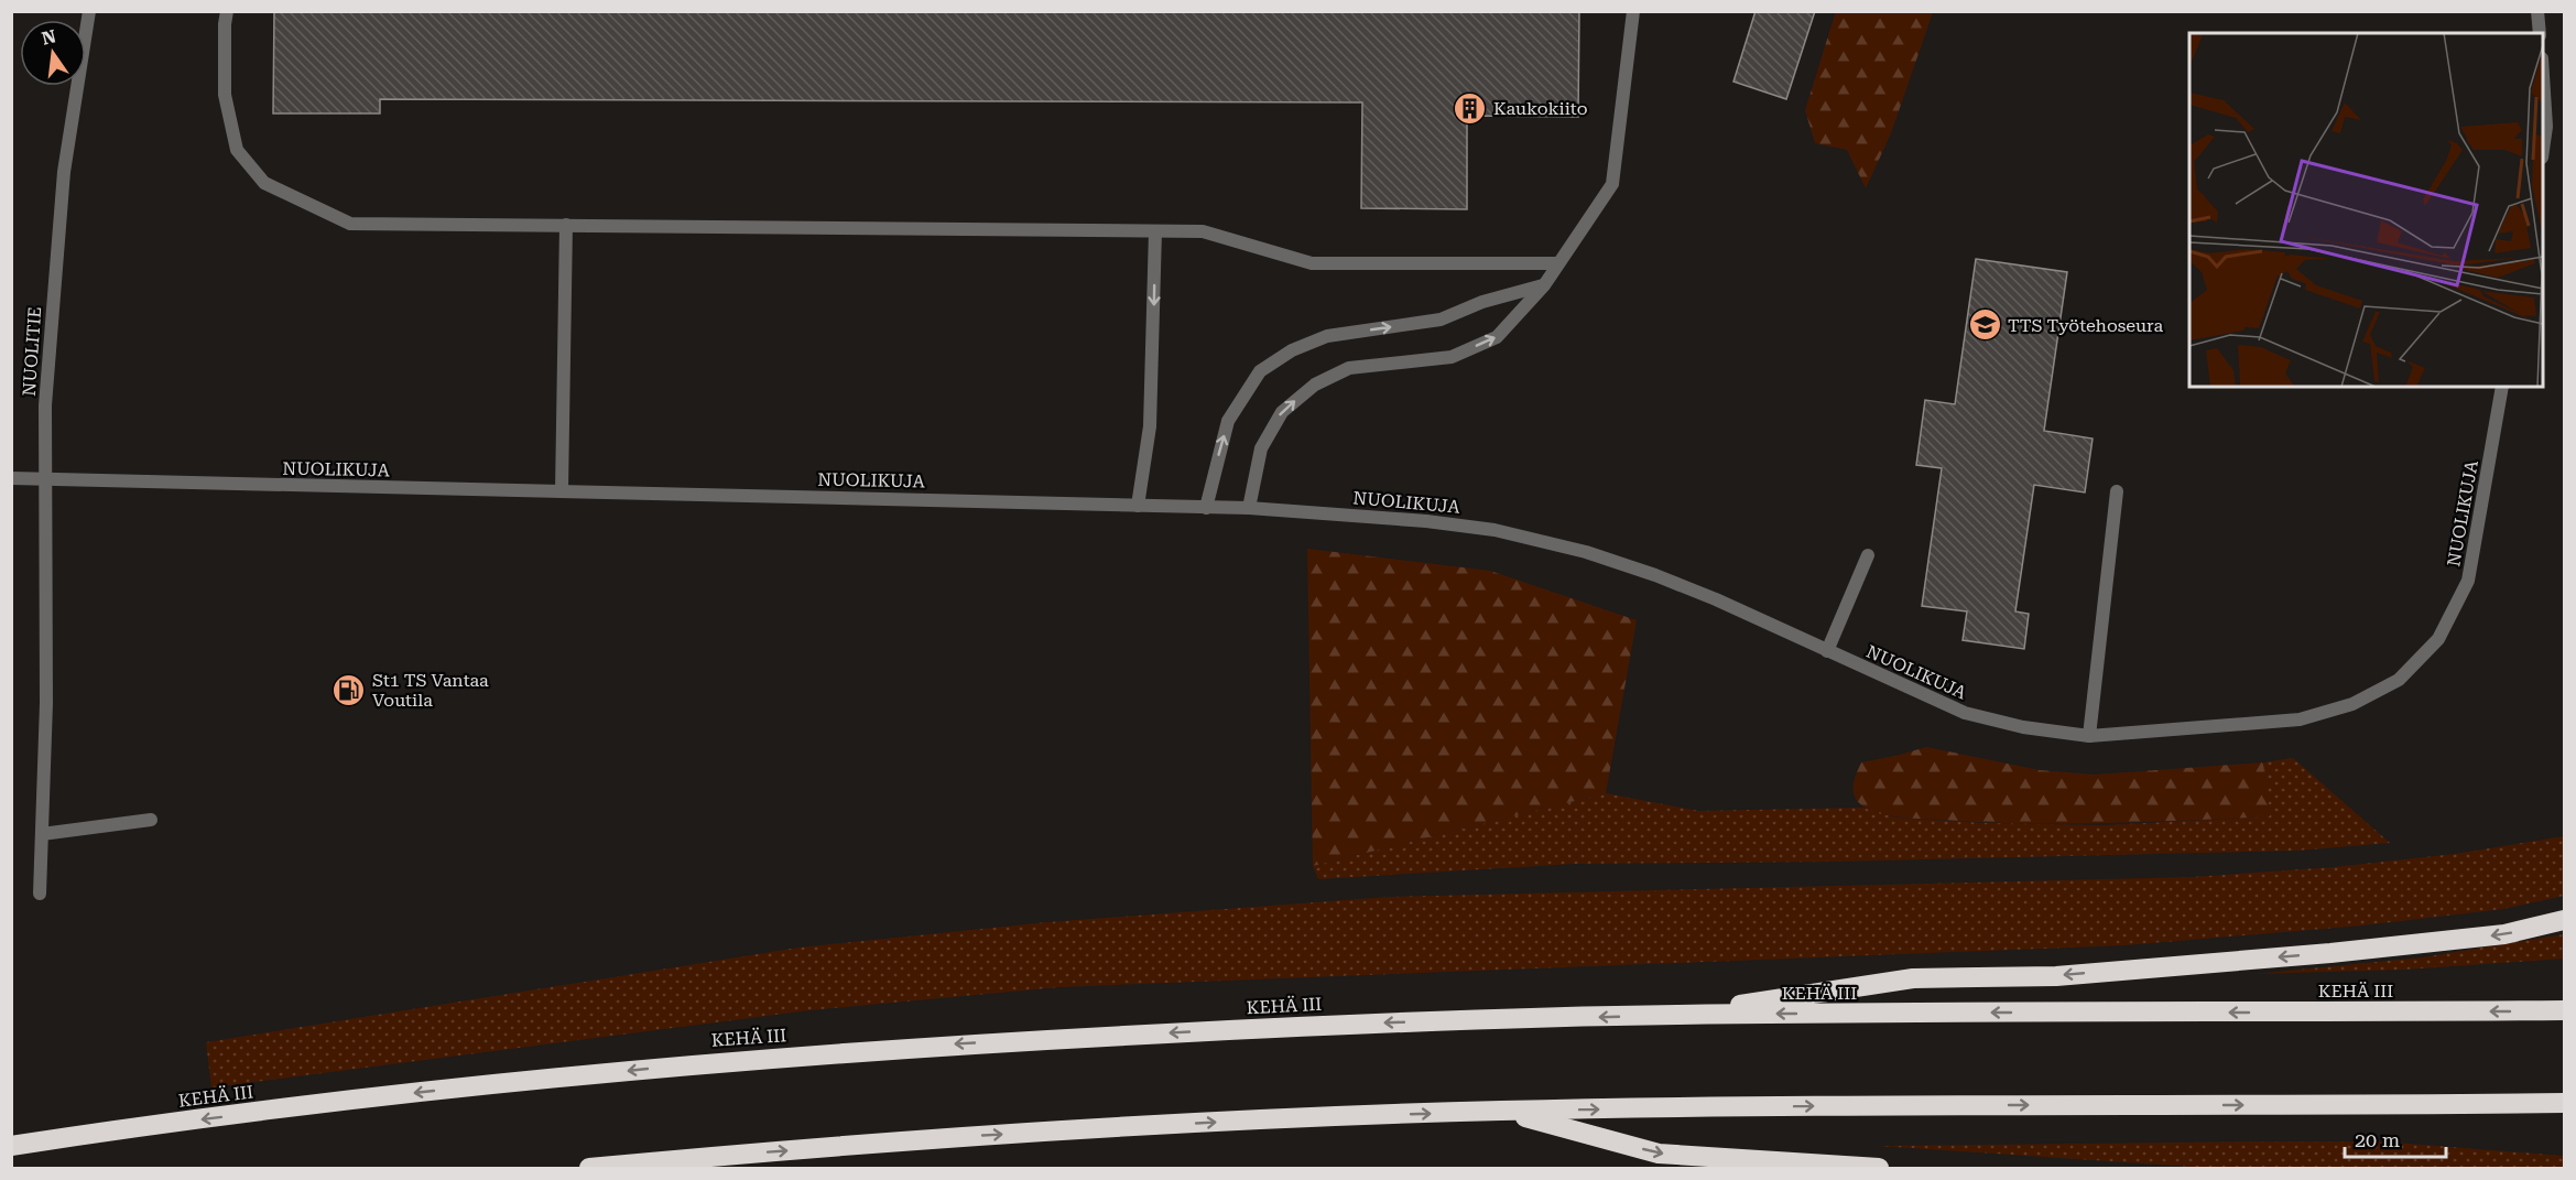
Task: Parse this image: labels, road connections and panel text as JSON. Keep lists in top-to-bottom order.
{
  "streets": {
    "highway": ["KEHÄ III"],
    "street": ["NUOLITIE", "NUOLIKUJA"]
  },
  "crossings": [
    ["NUOLITIE", "NUOLIKUJA"]
  ],
  "places": {
    "building": ["Kaukokiito"],
    "school or university": ["TTS Työtehoseura"],
    "fuel station": ["St1 TS Vantaa Voutila"]
  },
  "scale_bar": "20 m",
  "north": "top"
}
